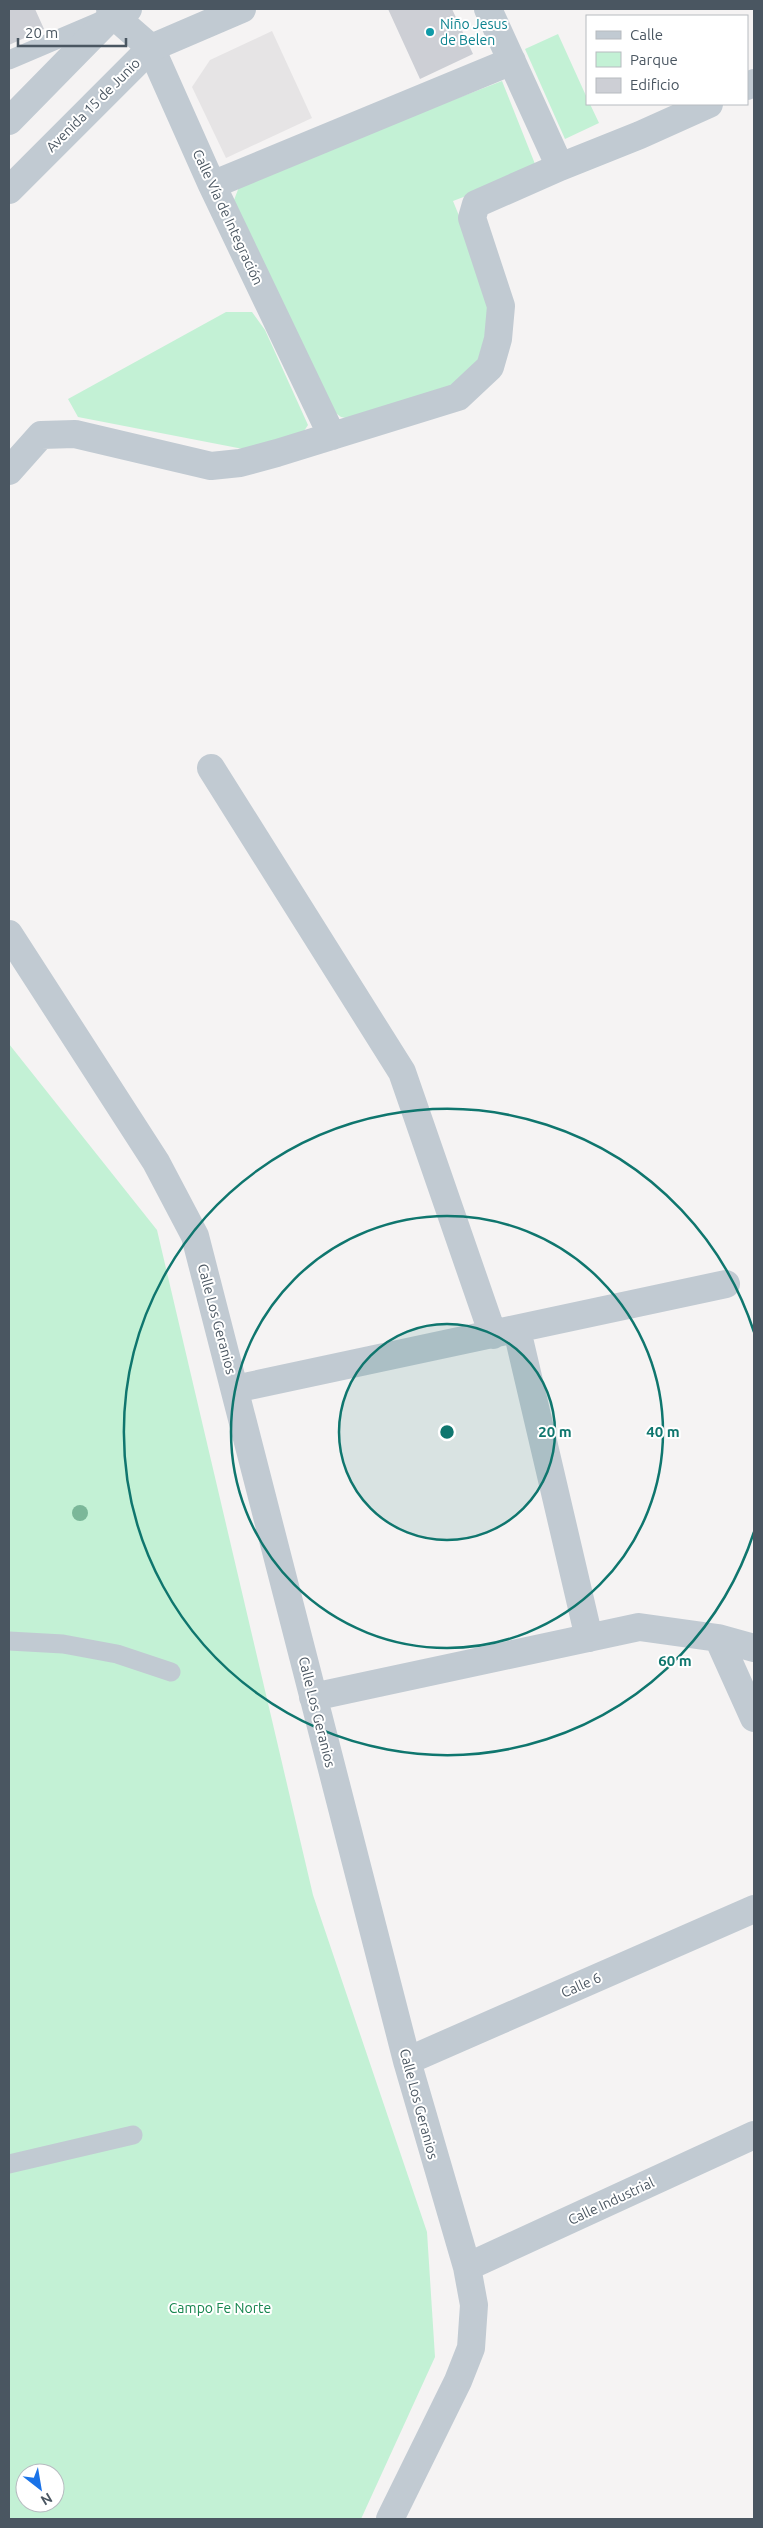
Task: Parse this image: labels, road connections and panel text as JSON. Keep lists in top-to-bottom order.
{
  "streets": {
    "street": [
      "Avenida 15 de Junio",
      "Calle Vía de Integración",
      "Calle Los Geranios",
      "Calle 6",
      "Calle Industrial"
    ]
  },
  "crossings": [
    ["Avenida 15 de Junio", "Calle Vía de Integración"],
    ["Calle Los Geranios", "Calle 6"],
    ["Calle Los Geranios", "Calle Industrial"]
  ],
  "parks": ["Campo Fe Norte"],
  "places": ["Niño Jesus de Belen"],
  "legend": ["Calle", "Parque", "Edificio"],
  "scale_bar": "20 m",
  "north": "bottom right",
  "rings": ["20 m", "40 m", "60 m"]
}
